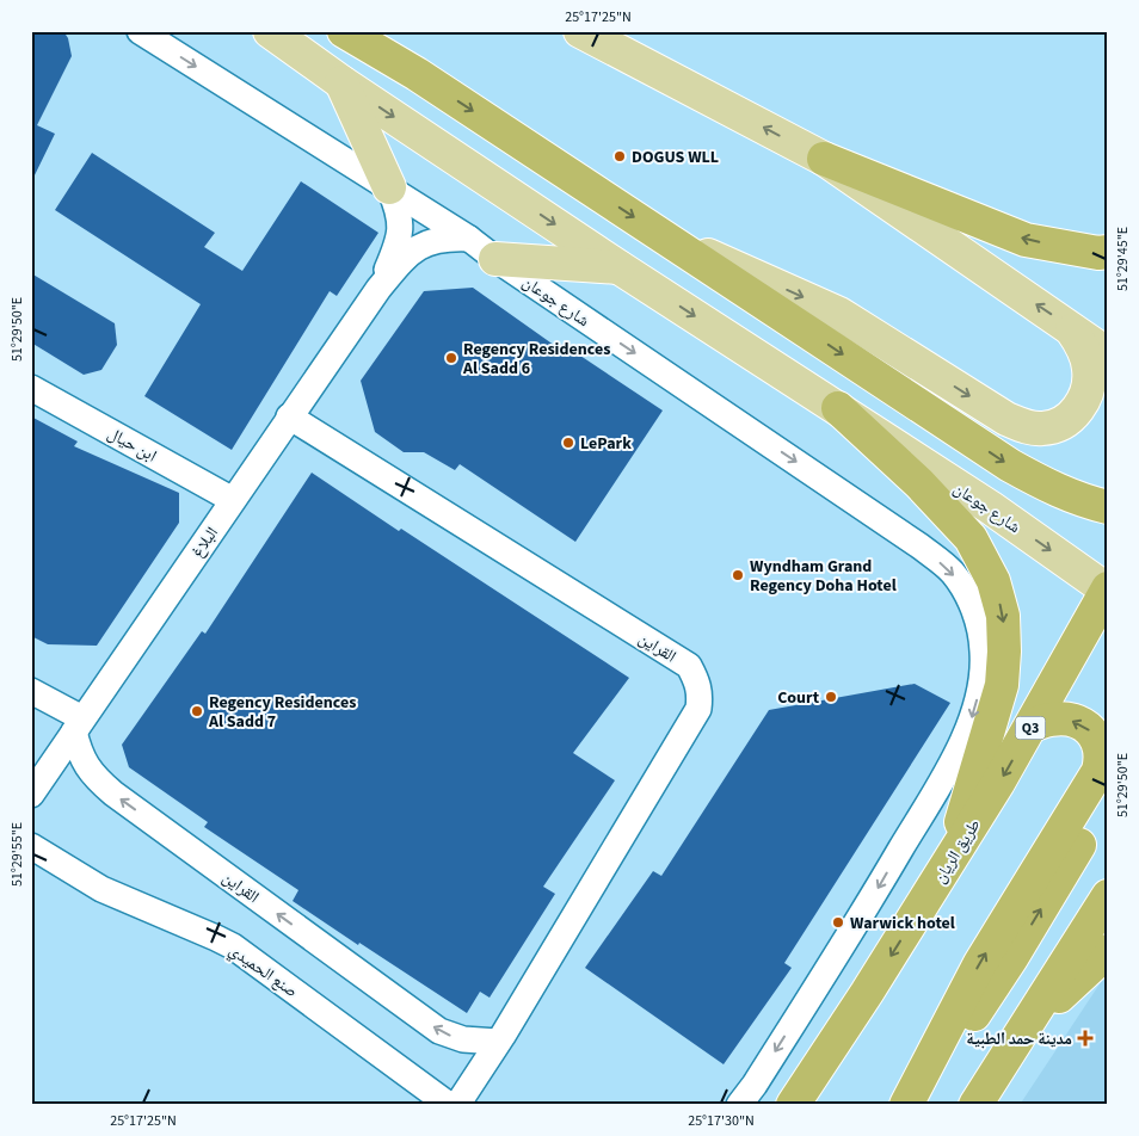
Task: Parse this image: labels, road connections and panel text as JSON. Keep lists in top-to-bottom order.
{
  "streets": {
    "highway": ["Q3", "طريق الريان"],
    "main road": ["شارع جوعان"],
    "street": [
      "ابن حيال",
      "البلاغ",
      "القراين",
      "صنع الحميدي"
    ]
  },
  "crossings": [
    ["شارع جوعان", "البلاغ"],
    ["شارع جوعان", "طريق الريان"],
    ["ابن حيال", "البلاغ"],
    ["البلاغ", "القراين"]
  ],
  "one_way": ["شارع جوعان"],
  "places": {
    "other": [
      "DOGUS WLL",
      "Regency Residences Al Sadd 6",
      "LePark",
      "Wyndham Grand Regency Doha Hotel",
      "Court",
      "Regency Residences Al Sadd 7",
      "Warwick hotel"
    ],
    "health": ["مدينة حمد الطبية"]
  },
  "coordinates": [
    "25°17'25\"N",
    "51°29'45\"E",
    "51°29'50\"E",
    "51°29'55\"E",
    "25°17'30\"N"
  ]
}
